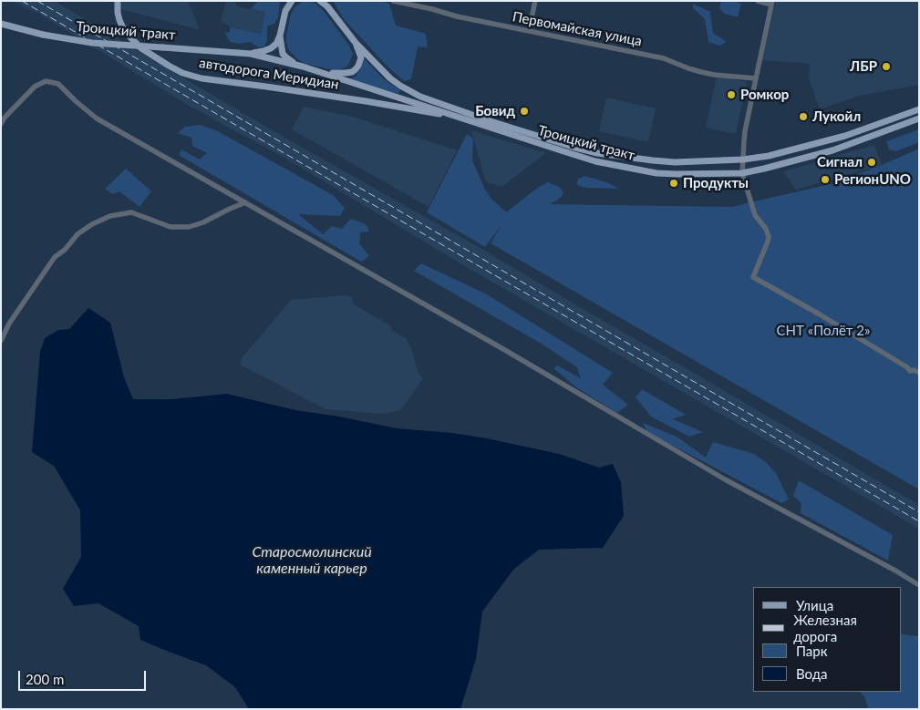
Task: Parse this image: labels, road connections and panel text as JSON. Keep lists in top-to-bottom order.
{
  "streets": {
    "main road": ["Троицкий тракт", "автодорога Меридиан"],
    "street": ["Первомайская улица"]
  },
  "crossings": [
    ["Троицкий тракт", "автодорога Меридиан"]
  ],
  "water": ["Старосмолинский каменный карьер"],
  "parks": ["СНТ «Полёт 2»"],
  "places": [
    "ЛБР",
    "Ромкор",
    "Бовид",
    "Лукойл",
    "Сигнал",
    "РегионUNO",
    "Продукты"
  ],
  "legend": [
    "Улица",
    "Железная дорога",
    "Парк",
    "Вода"
  ],
  "scale_bar": "200 m"
}
